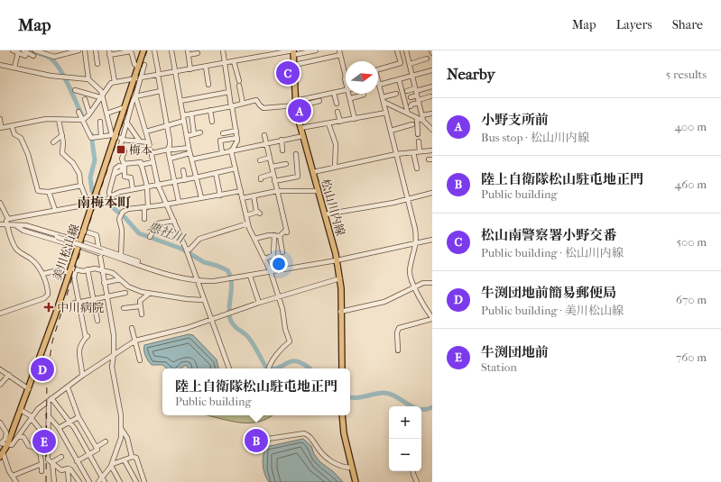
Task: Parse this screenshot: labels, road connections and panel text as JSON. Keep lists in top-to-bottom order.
{
  "streets": {
    "main road": ["松山川内線", "美川松山線"]
  },
  "districts": ["南梅本町"],
  "water": ["悪社川"],
  "places": {
    "transit": ["梅本"],
    "health": ["中川病院"]
  },
  "north": "right",
  "page": {
    "header": "Map",
    "nav": ["Map", "Layers", "Share"],
    "heading": ["Nearby", "5 results"],
    "pins": [
      "C",
      "A",
      "D",
      "B",
      "E"
    ],
    "list": [
      {
        "mark": "A",
        "name": "小野支所前",
        "note": "Bus stop · 松山川内線",
        "value": "400 m"
      },
      {
        "mark": "B",
        "name": "陸上自衛隊松山駐屯地正門",
        "note": "Public building",
        "value": "460 m"
      },
      {
        "mark": "C",
        "name": "松山南警察署小野交番",
        "note": "Public building · 松山川内線",
        "value": "500 m"
      },
      {
        "mark": "D",
        "name": "牛渕団地前簡易郵便局",
        "note": "Public building · 美川松山線",
        "value": "670 m"
      },
      {
        "mark": "E",
        "name": "牛渕団地前",
        "note": "Station",
        "value": "760 m"
      }
    ],
    "popup": ["陸上自衛隊松山駐屯地正門", "Public building"],
    "map_buttons": ["+", "−"]
  }
}
